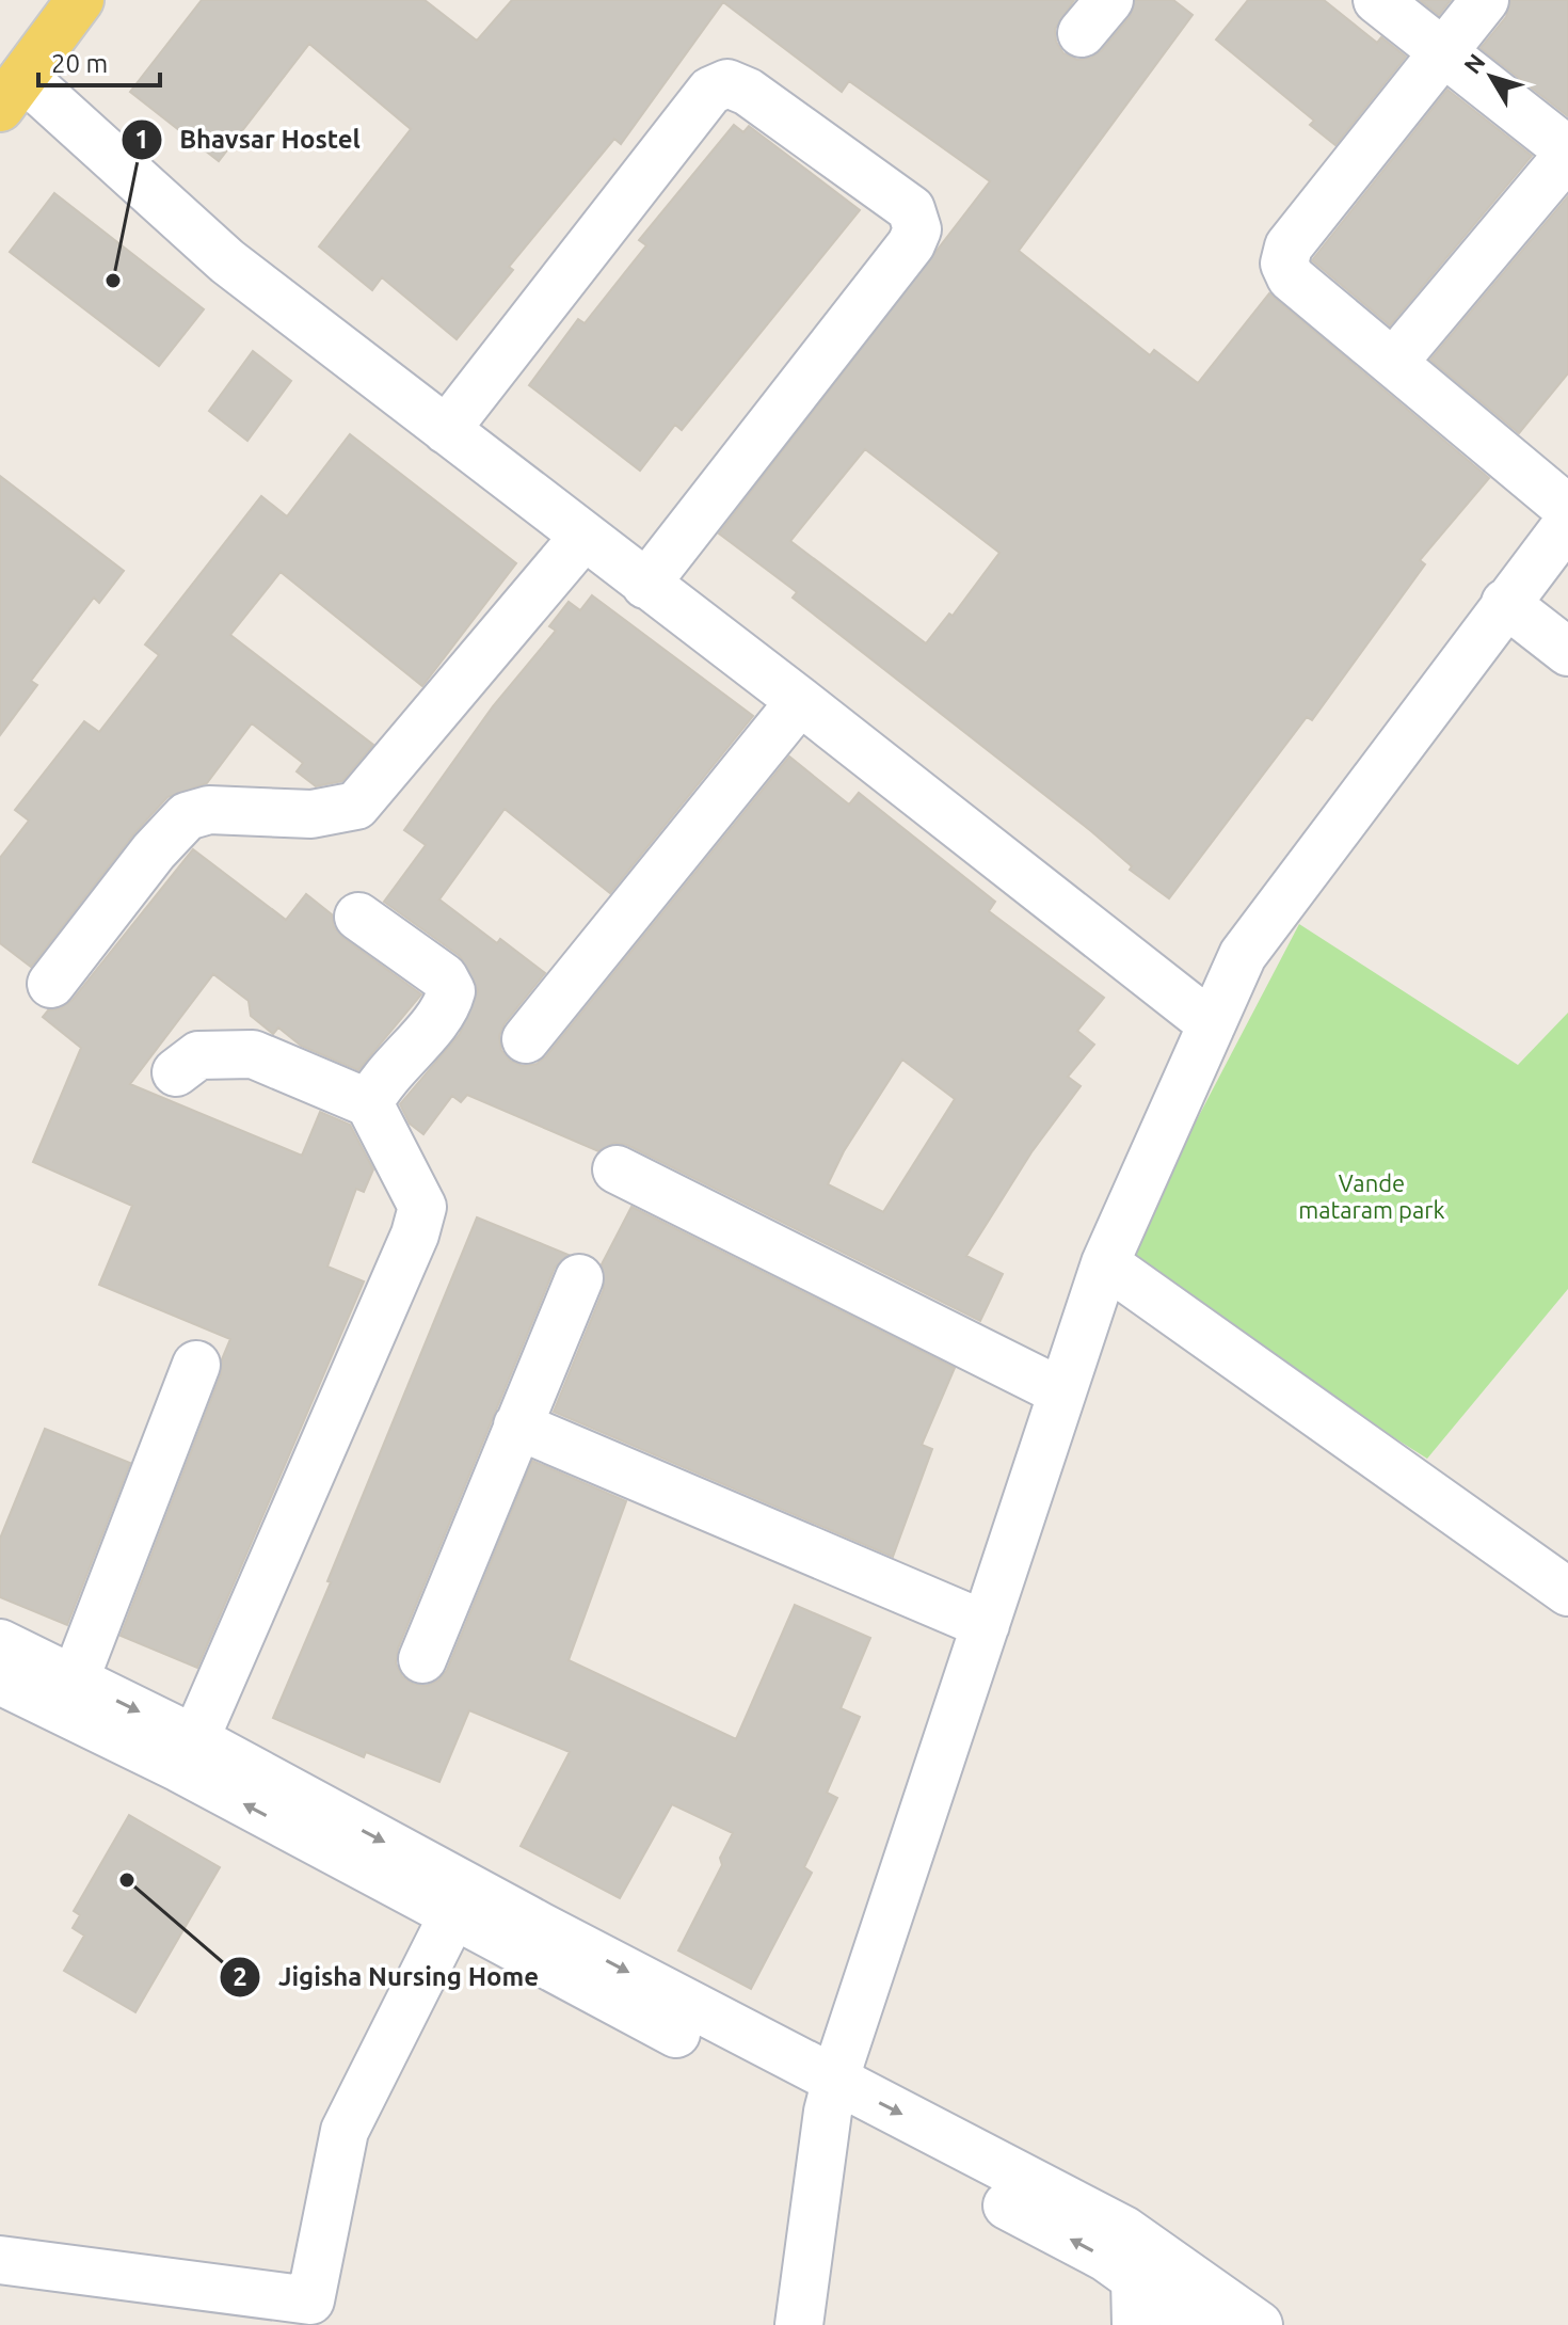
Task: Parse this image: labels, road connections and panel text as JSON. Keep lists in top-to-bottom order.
{
  "parks": ["Vande mataram park"],
  "places": ["Bhavsar Hostel", "Jigisha Nursing Home"],
  "scale_bar": "20 m",
  "north": "top left"
}
